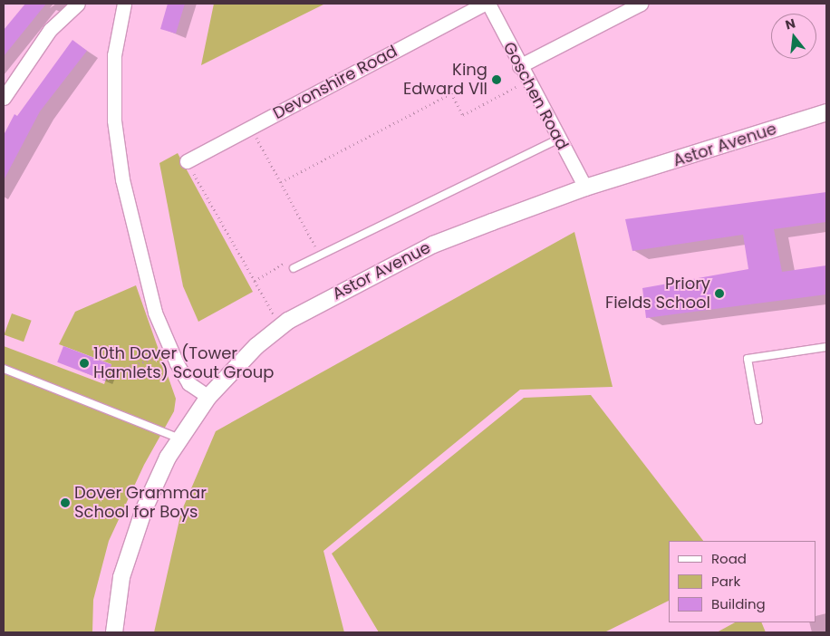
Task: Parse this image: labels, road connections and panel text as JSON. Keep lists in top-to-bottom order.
{
  "streets": {
    "street": ["Devonshire Road", "Goschen Road", "Astor Avenue"]
  },
  "crossings": [
    ["Goschen Road", "Astor Avenue"]
  ],
  "places": [
    "King Edward VII",
    "Priory Fields School",
    "10th Dover (Tower Hamlets) Scout Group",
    "Dover Grammar School for Boys"
  ],
  "legend": ["Road", "Park", "Building"],
  "north": "top"
}
